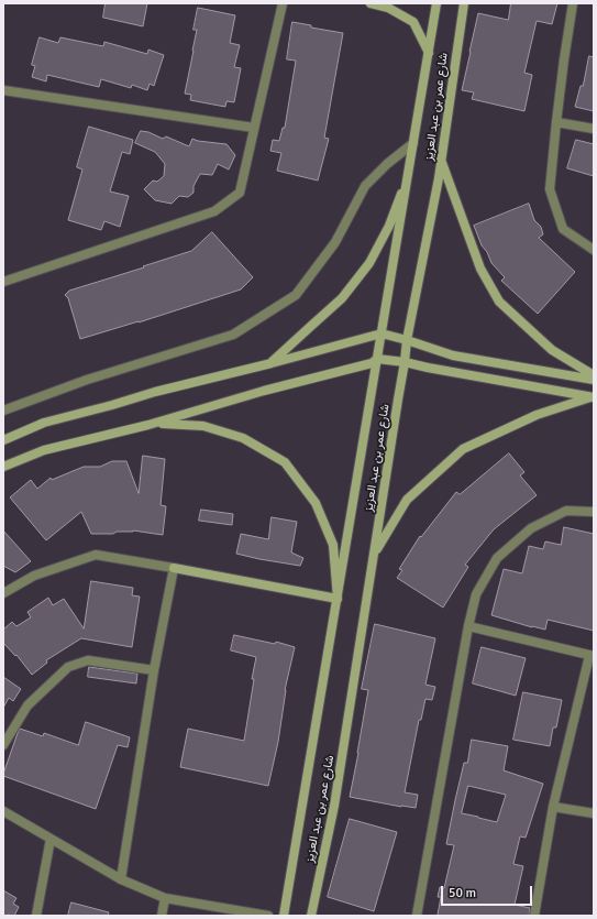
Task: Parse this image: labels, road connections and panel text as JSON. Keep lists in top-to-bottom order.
{
  "streets": {
    "street": ["شارع عمر بن عبد العزيز"]
  },
  "scale_bar": "50 m"
}
